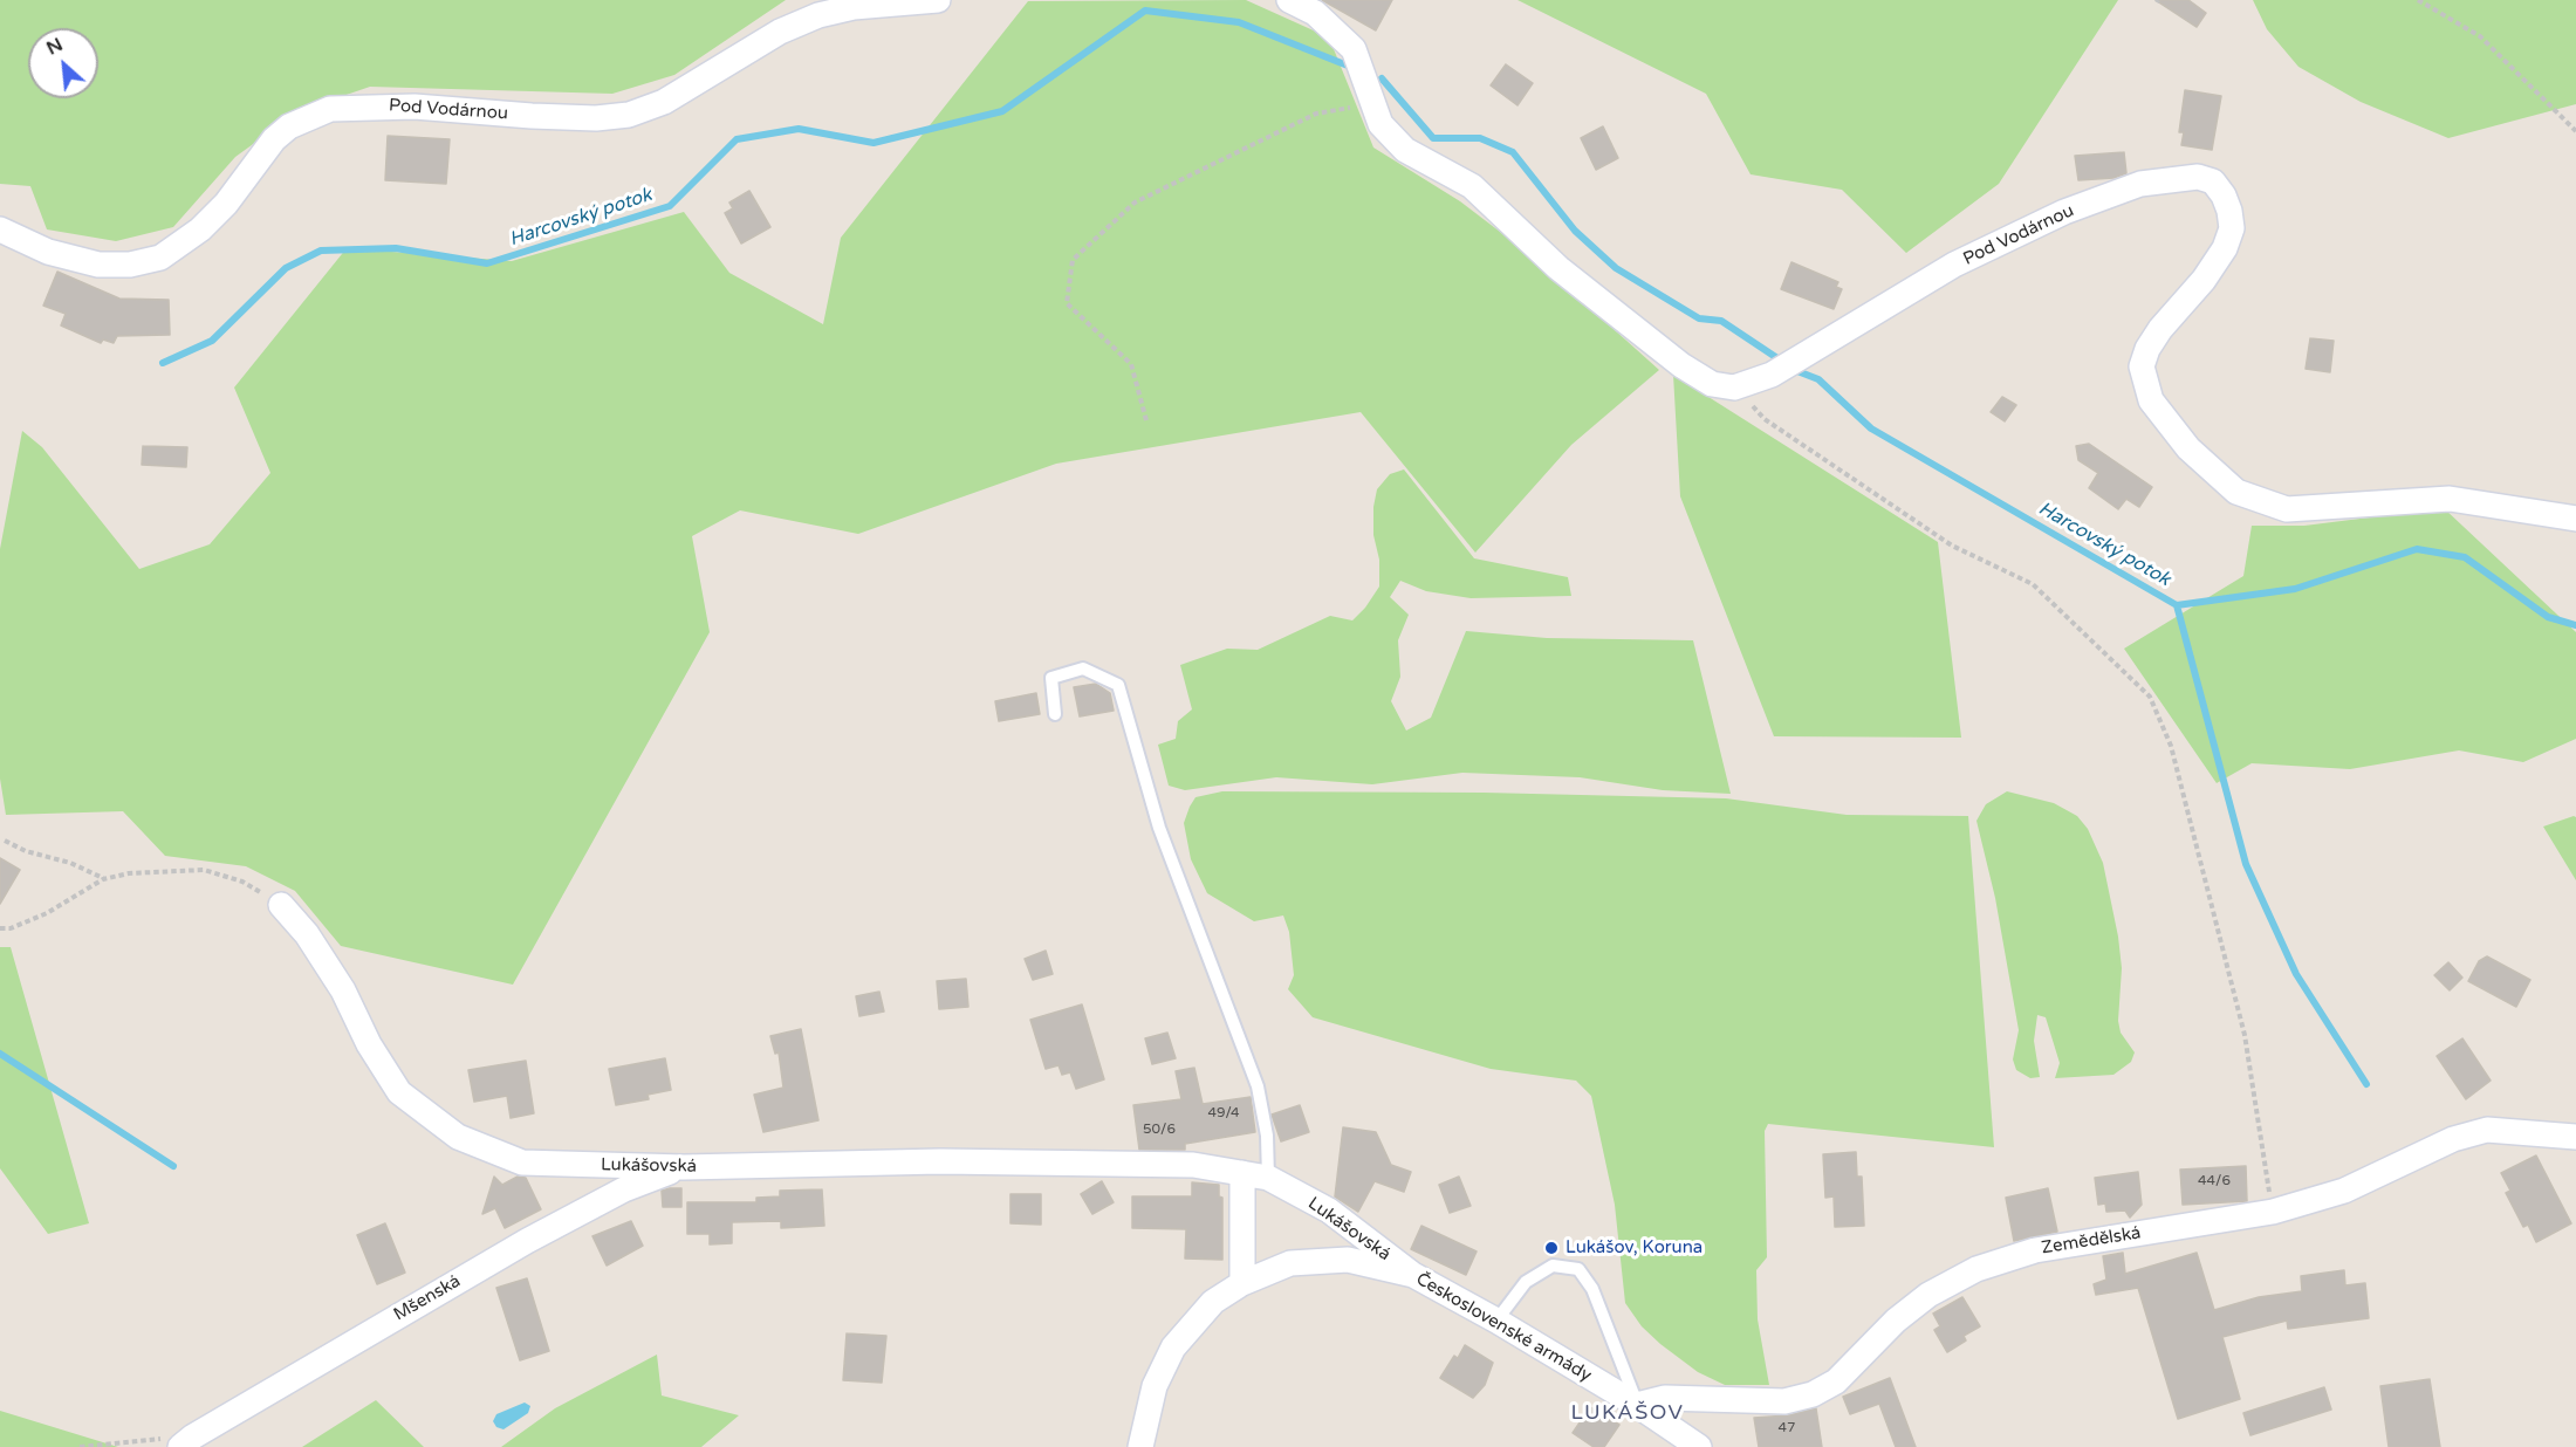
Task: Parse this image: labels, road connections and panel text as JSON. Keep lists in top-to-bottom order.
{
  "streets": {
    "street": [
      "Pod Vodárnou",
      "Lukášovská",
      "Zemědělská",
      "Mšenská",
      "Československé armády"
    ]
  },
  "crossings": [
    ["Lukášovská", "Mšenská"],
    ["Lukášovská", "Československé armády"],
    ["Zemědělská", "Československé armády"]
  ],
  "districts": ["LUKÁŠOV"],
  "water": ["Harcovský potok"],
  "places": ["Lukášov, Koruna"],
  "house_numbers": [
    "49/4",
    "50/6",
    "44/6",
    "47"
  ],
  "north": "top left"
}
